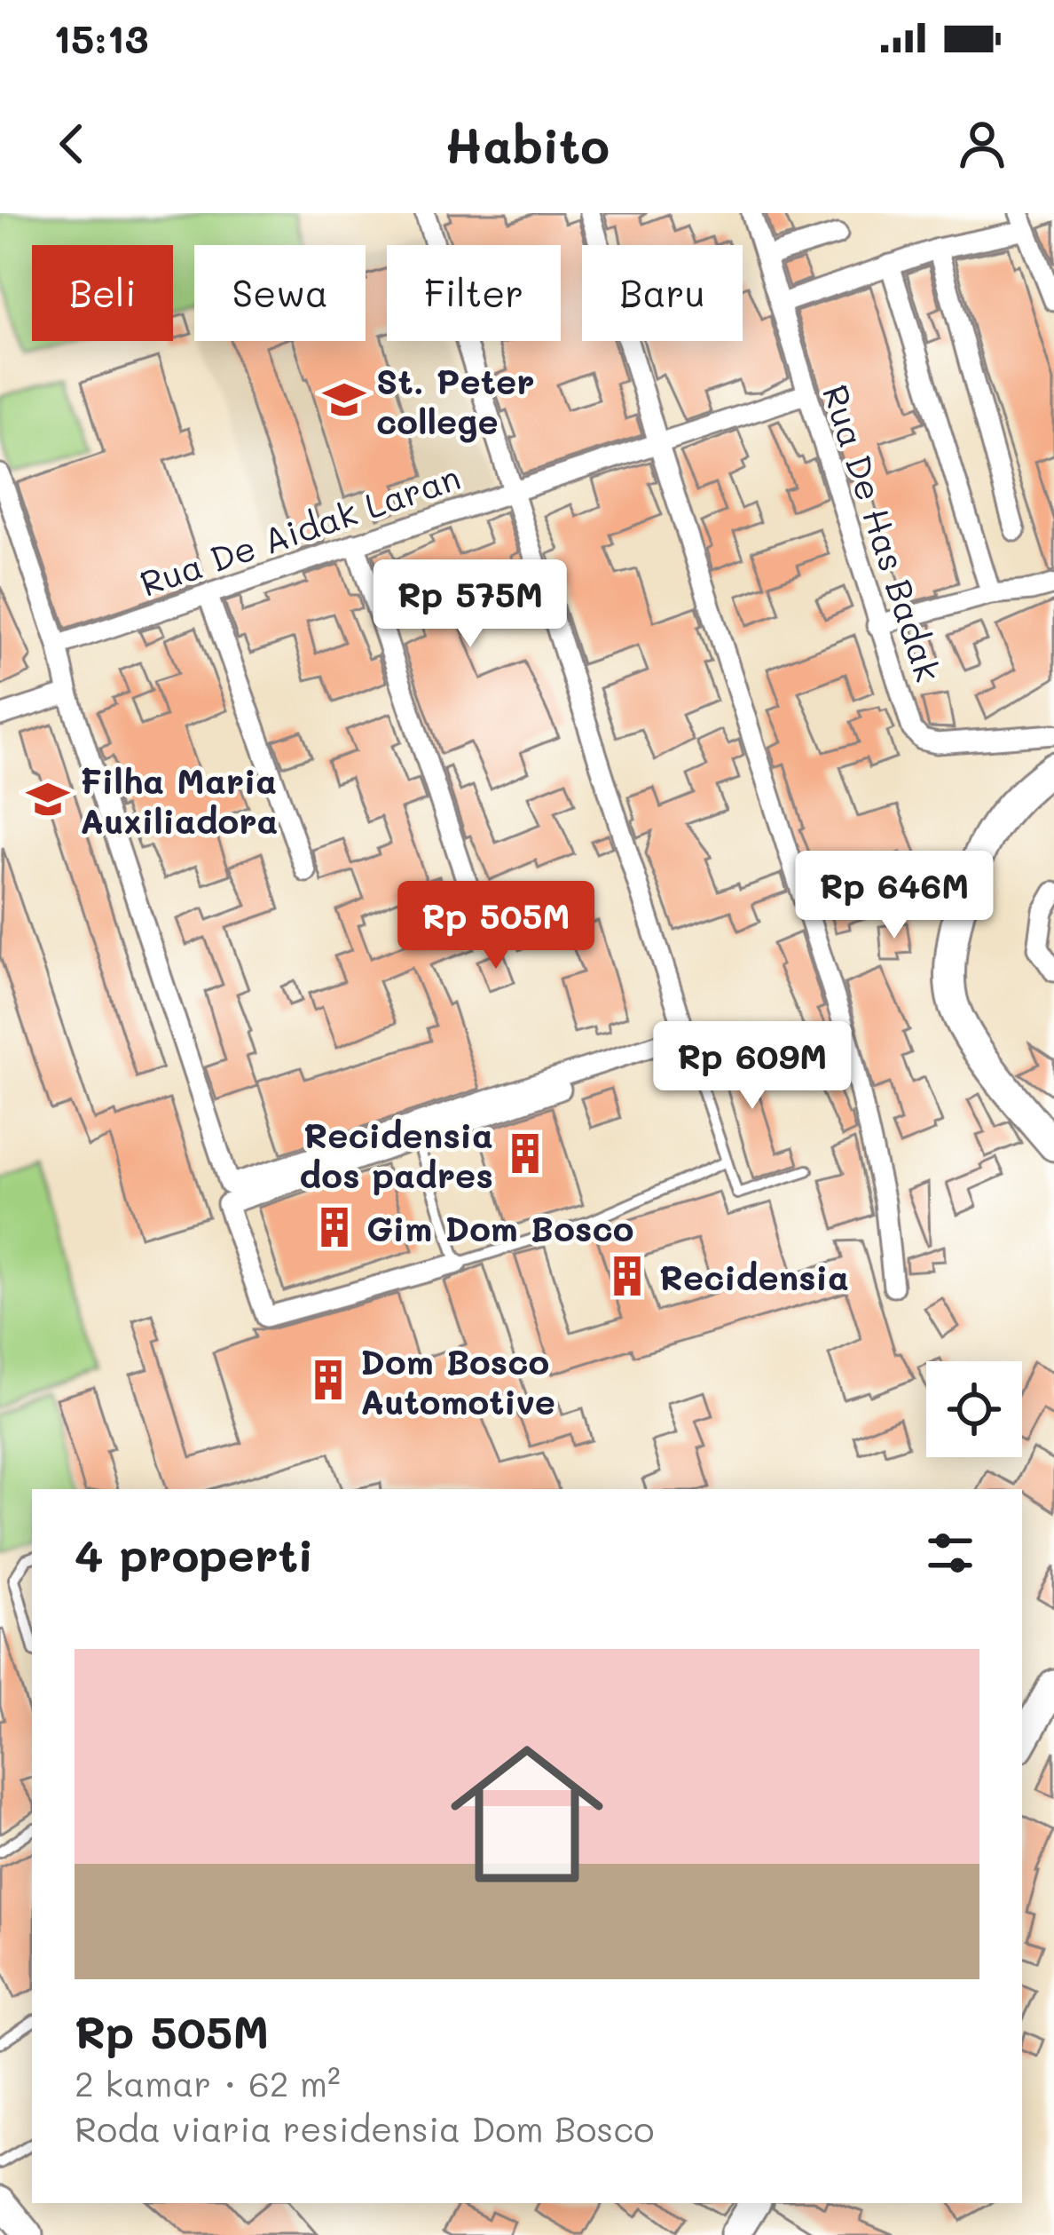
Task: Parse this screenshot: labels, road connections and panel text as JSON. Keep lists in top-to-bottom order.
{
  "streets": {
    "street": ["Rua De Aidak Laran", "Rua De Has Badak"]
  },
  "crossings": [
    ["Rua De Aidak Laran", "Rua De Has Badak"]
  ],
  "places": {
    "school or university": ["St. Peter college", "Filha Maria Auxiliadora"],
    "building": [
      "Recidensia dos padres",
      "Gim Dom Bosco",
      "Recidensia",
      "Dom Bosco Automotive"
    ]
  },
  "page": {
    "status": "15:13",
    "header": "Habito",
    "chip": [
      "Beli",
      "Sewa",
      "Filter",
      "Baru"
    ],
    "price": [
      "Rp 575M",
      "Rp 646M",
      "Rp 505M",
      "Rp 609M"
    ],
    "heading": "4 properti",
    "list": [
      {
        "name": "Rp 505M",
        "note": "2 kamar · 62 m² · Roda viaria residensia Dom Bosco"
      }
    ]
  }
}
